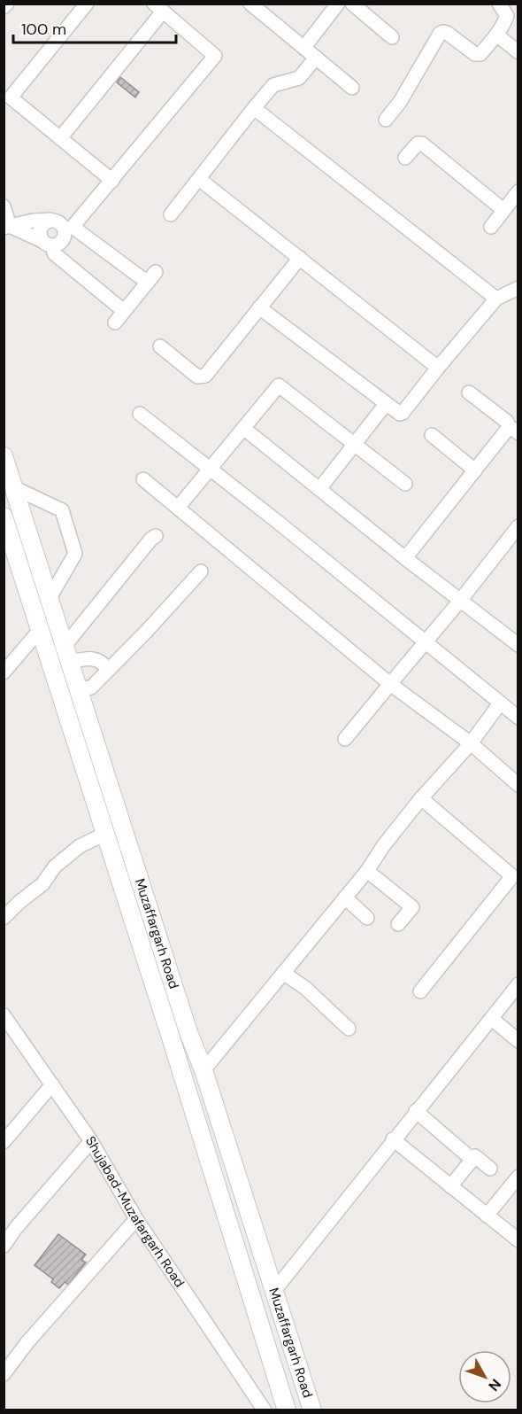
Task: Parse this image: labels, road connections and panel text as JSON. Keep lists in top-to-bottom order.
{
  "streets": {
    "main road": ["Muzaffargarh Road"],
    "street": ["Shujabad-Muzafargarh Road"]
  },
  "scale_bar": "100 m",
  "north": "bottom right"
}
